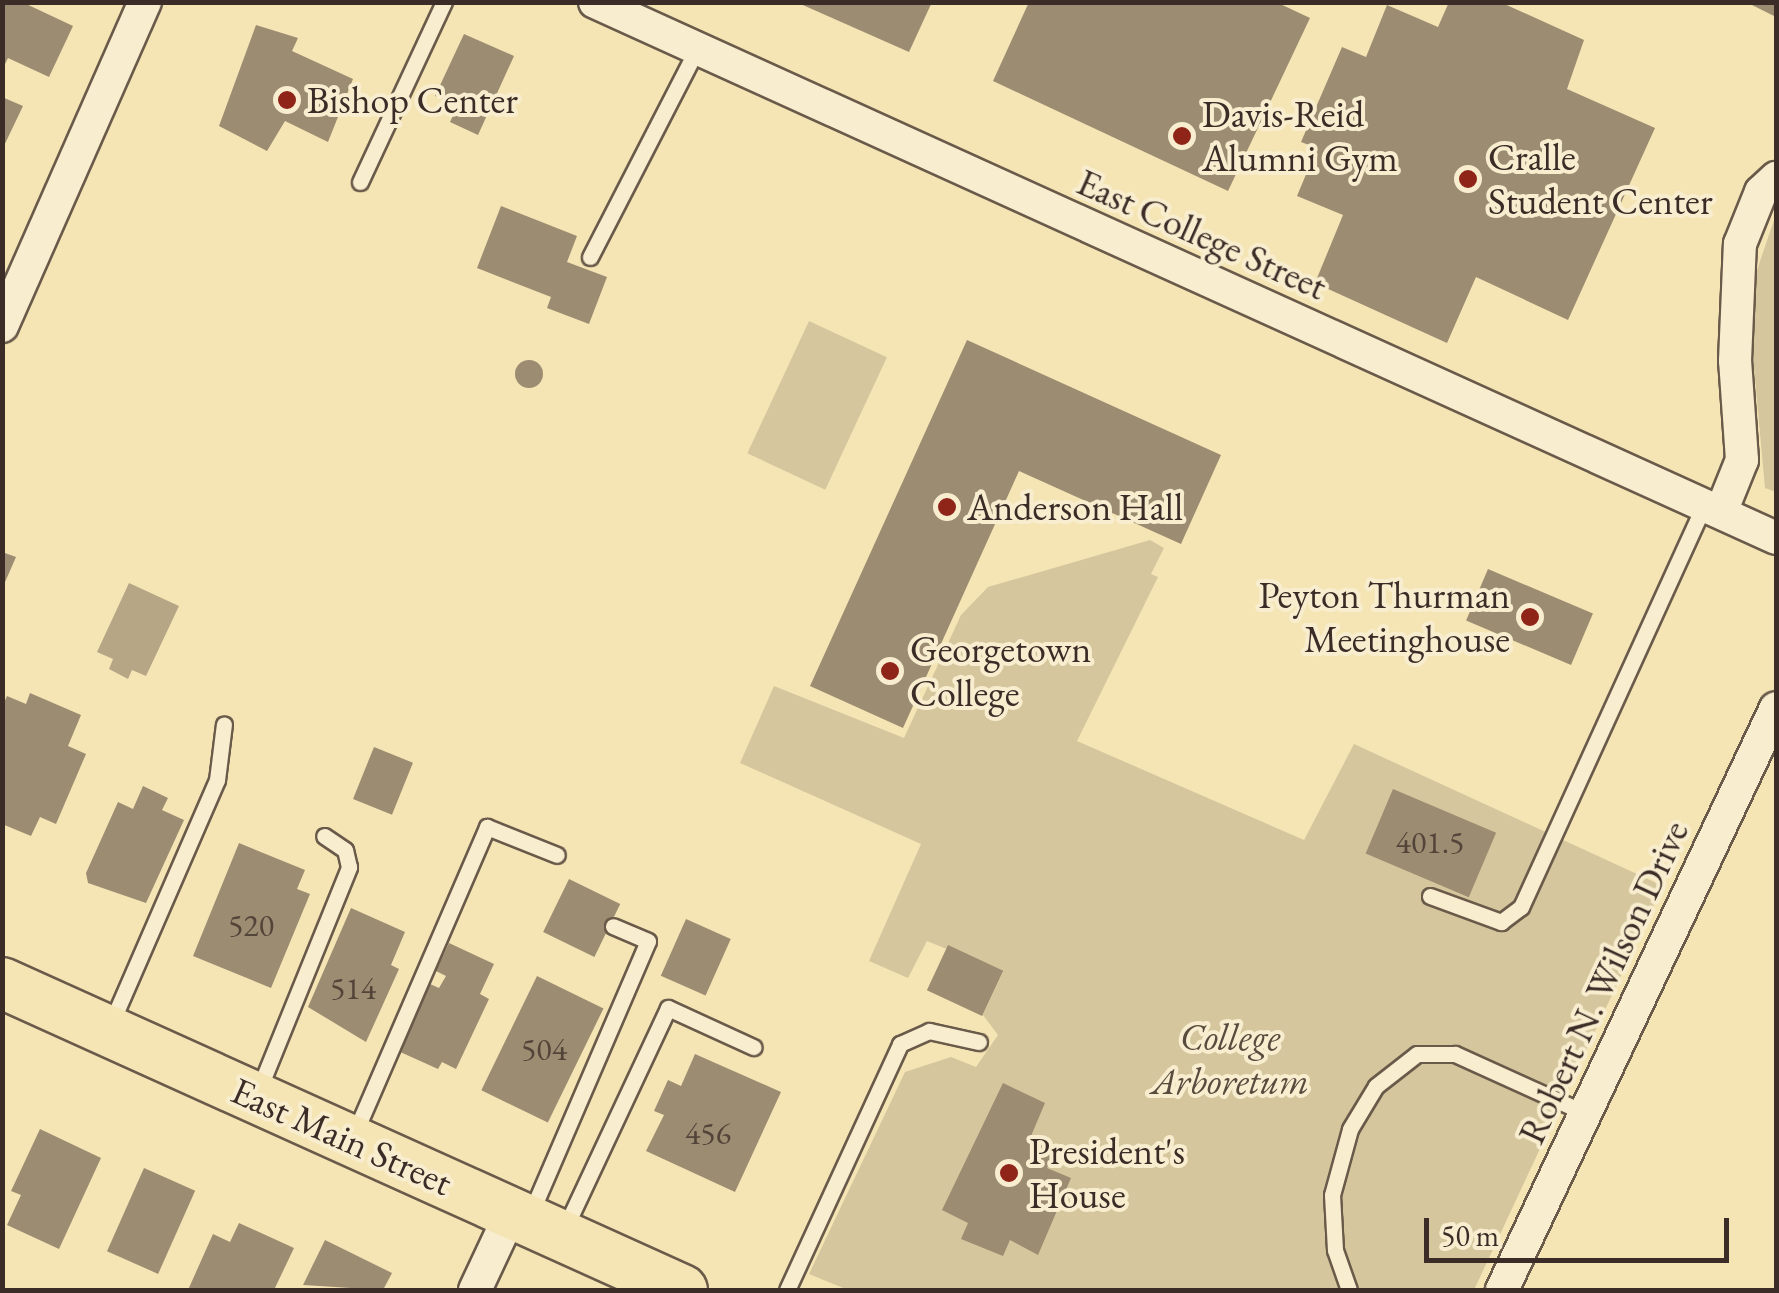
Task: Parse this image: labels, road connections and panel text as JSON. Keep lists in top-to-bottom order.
{
  "streets": {
    "main road": ["East Main Street"],
    "street": ["East College Street", "Robert N. Wilson Drive"]
  },
  "parks": ["College Arboretum"],
  "places": [
    "Bishop Center",
    "Davis-Reid Alumni Gym",
    "Cralle Student Center",
    "Anderson Hall",
    "Peyton Thurman Meetinghouse",
    "Georgetown College",
    "President's House"
  ],
  "house_numbers": [
    "401.5",
    "520",
    "514",
    "504",
    "456"
  ],
  "scale_bar": "50 m"
}
